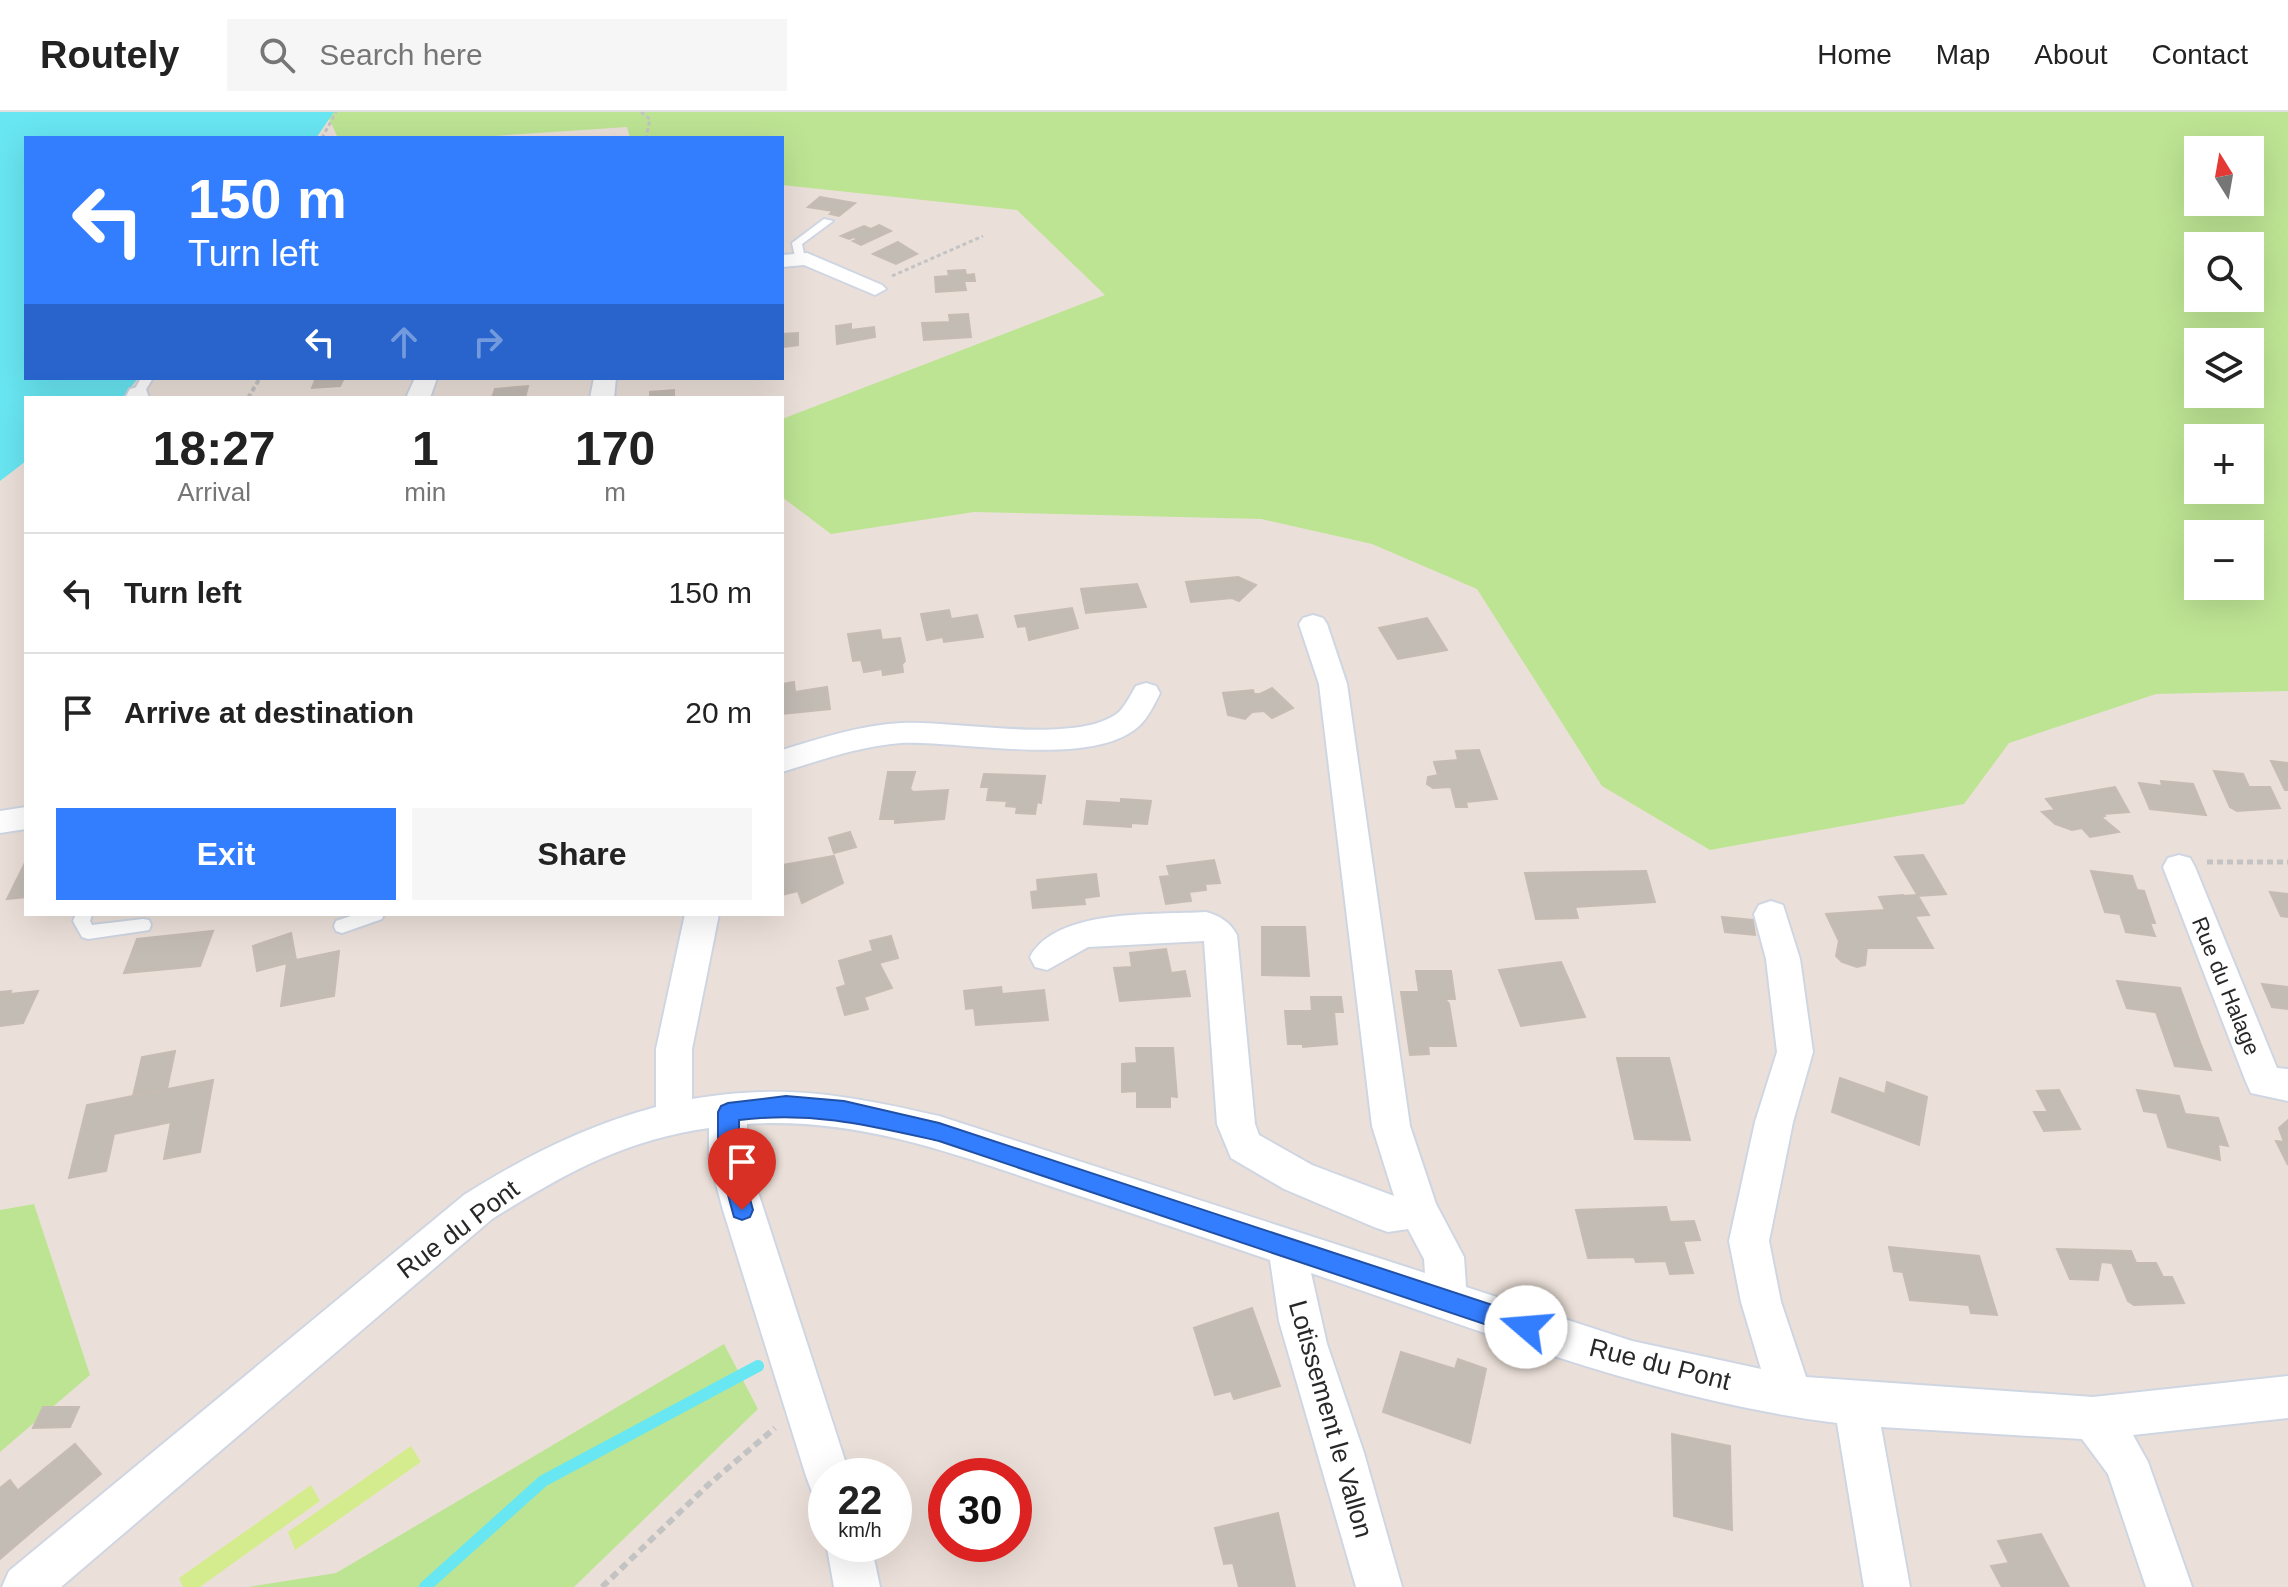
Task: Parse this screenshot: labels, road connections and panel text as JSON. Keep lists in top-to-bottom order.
{
  "streets": {
    "street": ["Rue du Halage", "Rue du Pont", "Lotissement le Vallon"]
  },
  "crossings": [
    ["Rue du Pont", "Lotissement le Vallon"]
  ],
  "north": "top",
  "page": {
    "header": "Routely",
    "search": "Search here",
    "nav": [
      "Home",
      "Map",
      "About",
      "Contact"
    ],
    "map_buttons": ["+", "−"],
    "turn": ["150 m", "Turn left"],
    "eta": [
      "18:27",
      "Arrival",
      "1",
      "min",
      "170",
      "m"
    ],
    "list": [
      {
        "name": "Turn left",
        "value": "150 m"
      },
      {
        "name": "Arrive at destination",
        "value": "20 m"
      }
    ],
    "buttons": ["Exit", "Share"],
    "speed": "22 km/h",
    "limit": "30"
  }
}
